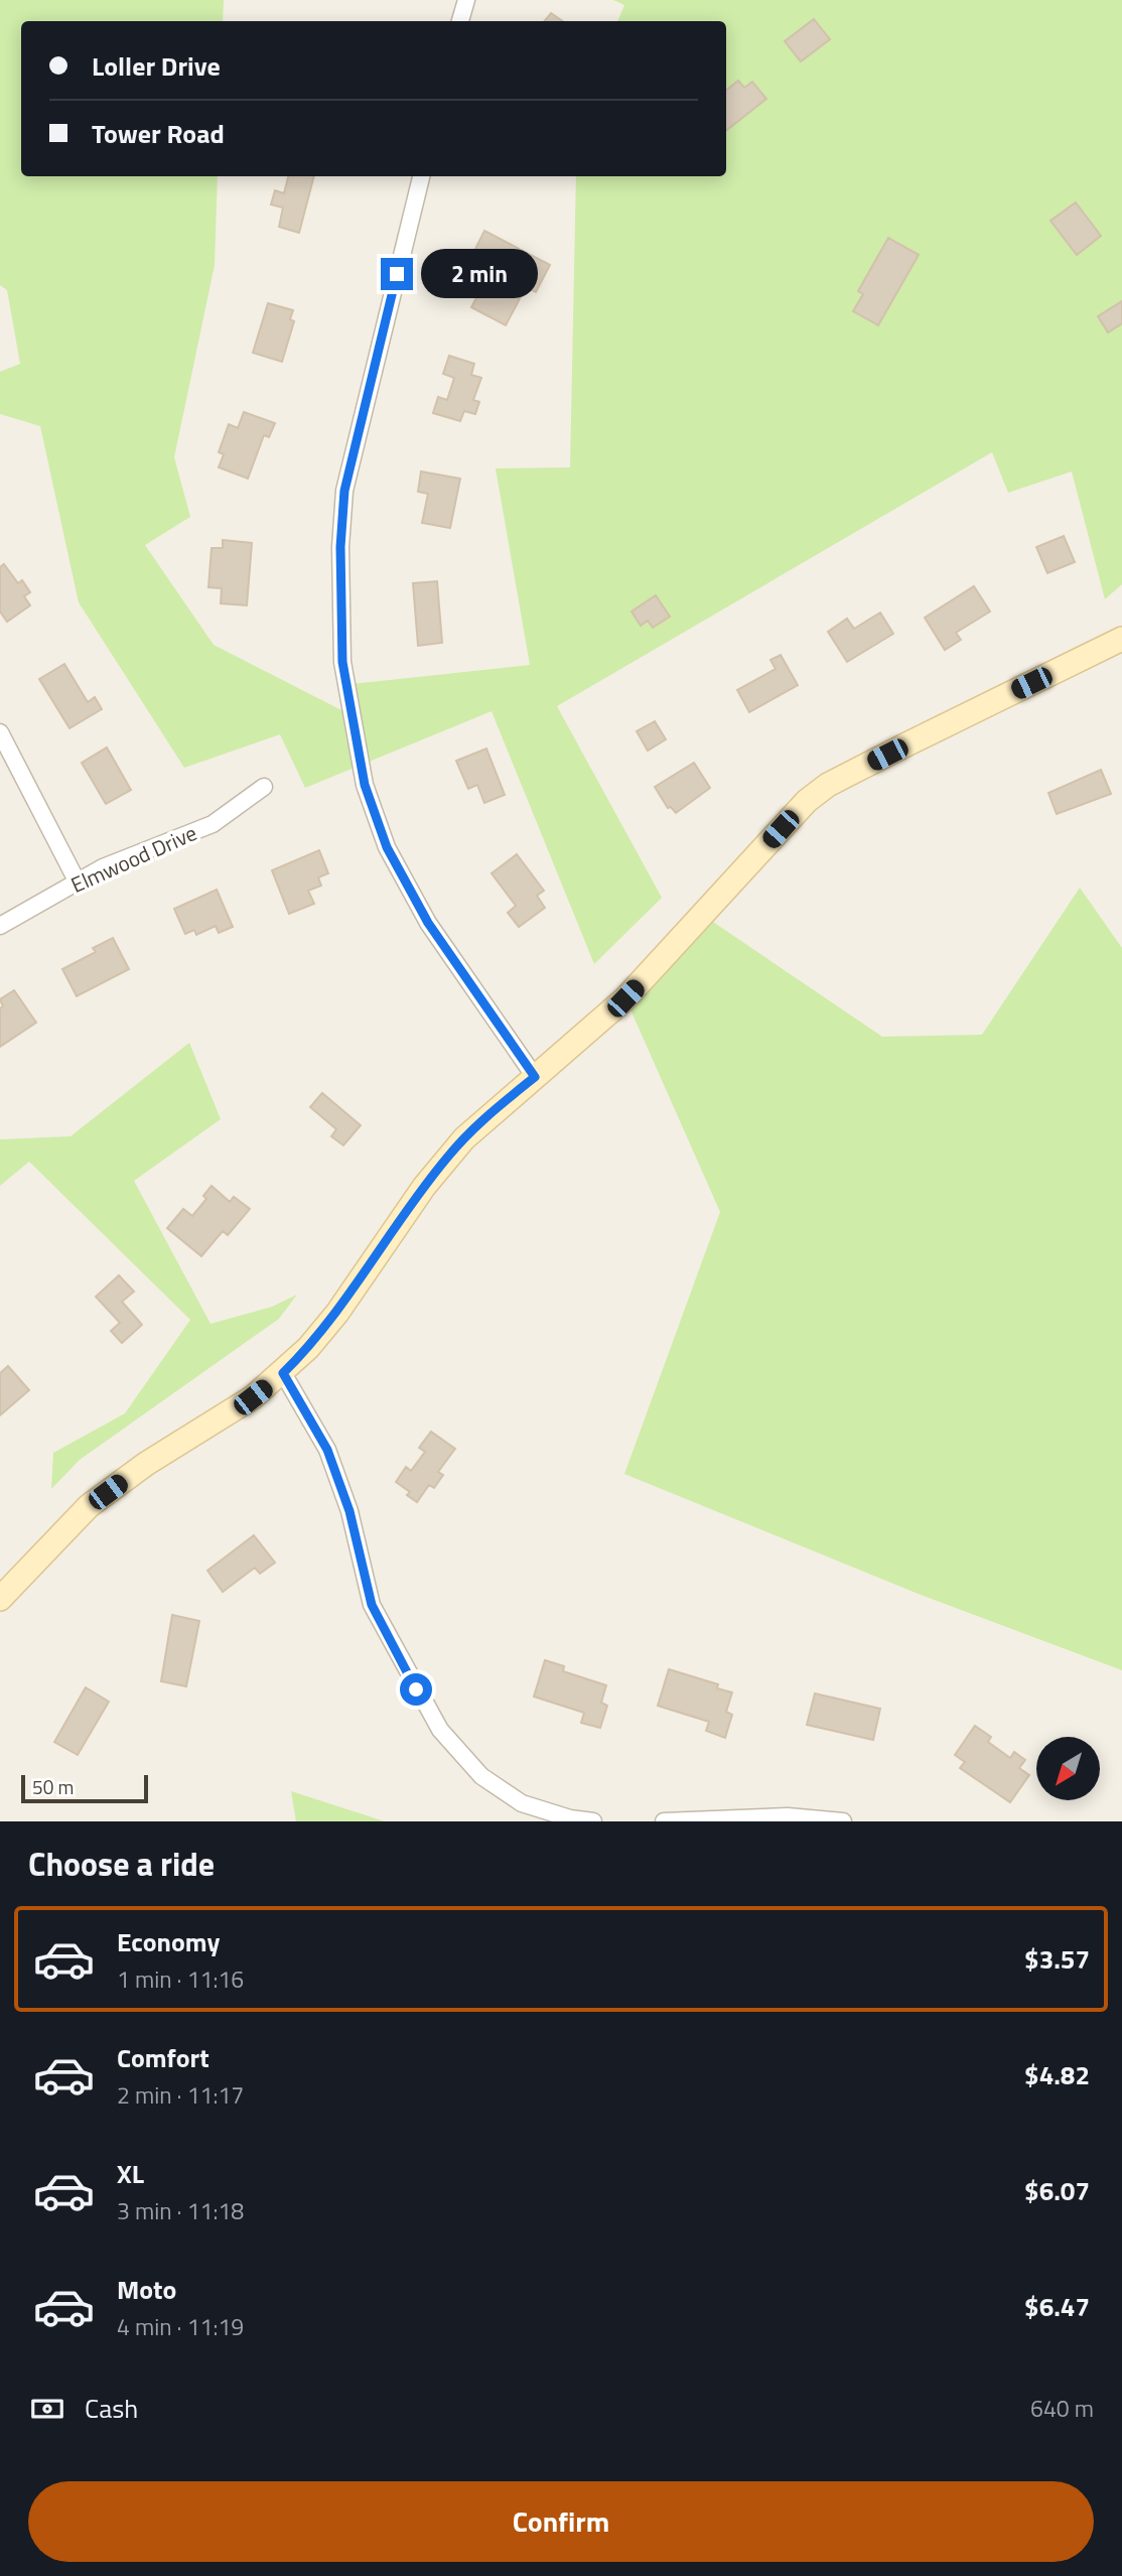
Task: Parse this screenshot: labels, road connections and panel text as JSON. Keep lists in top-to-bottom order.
{
  "streets": {
    "street": ["Elmwood Drive"]
  },
  "scale_bar": "50 m",
  "north": "bottom left",
  "page": {
    "banner": ["Loller Drive", "Tower Road"],
    "bubble": "2 min",
    "scale": "50 m",
    "heading": "Choose a ride",
    "list": [
      {
        "name": "Economy",
        "note": "1 min · 11:16",
        "value": "$3.57"
      },
      {
        "name": "Comfort",
        "note": "2 min · 11:17",
        "value": "$4.82"
      },
      {
        "name": "XL",
        "note": "3 min · 11:18",
        "value": "$6.07"
      },
      {
        "name": "Moto",
        "note": "4 min · 11:19",
        "value": "$6.47"
      }
    ],
    "pay": ["Cash", "640 m"],
    "buttons": "Confirm"
  }
}
